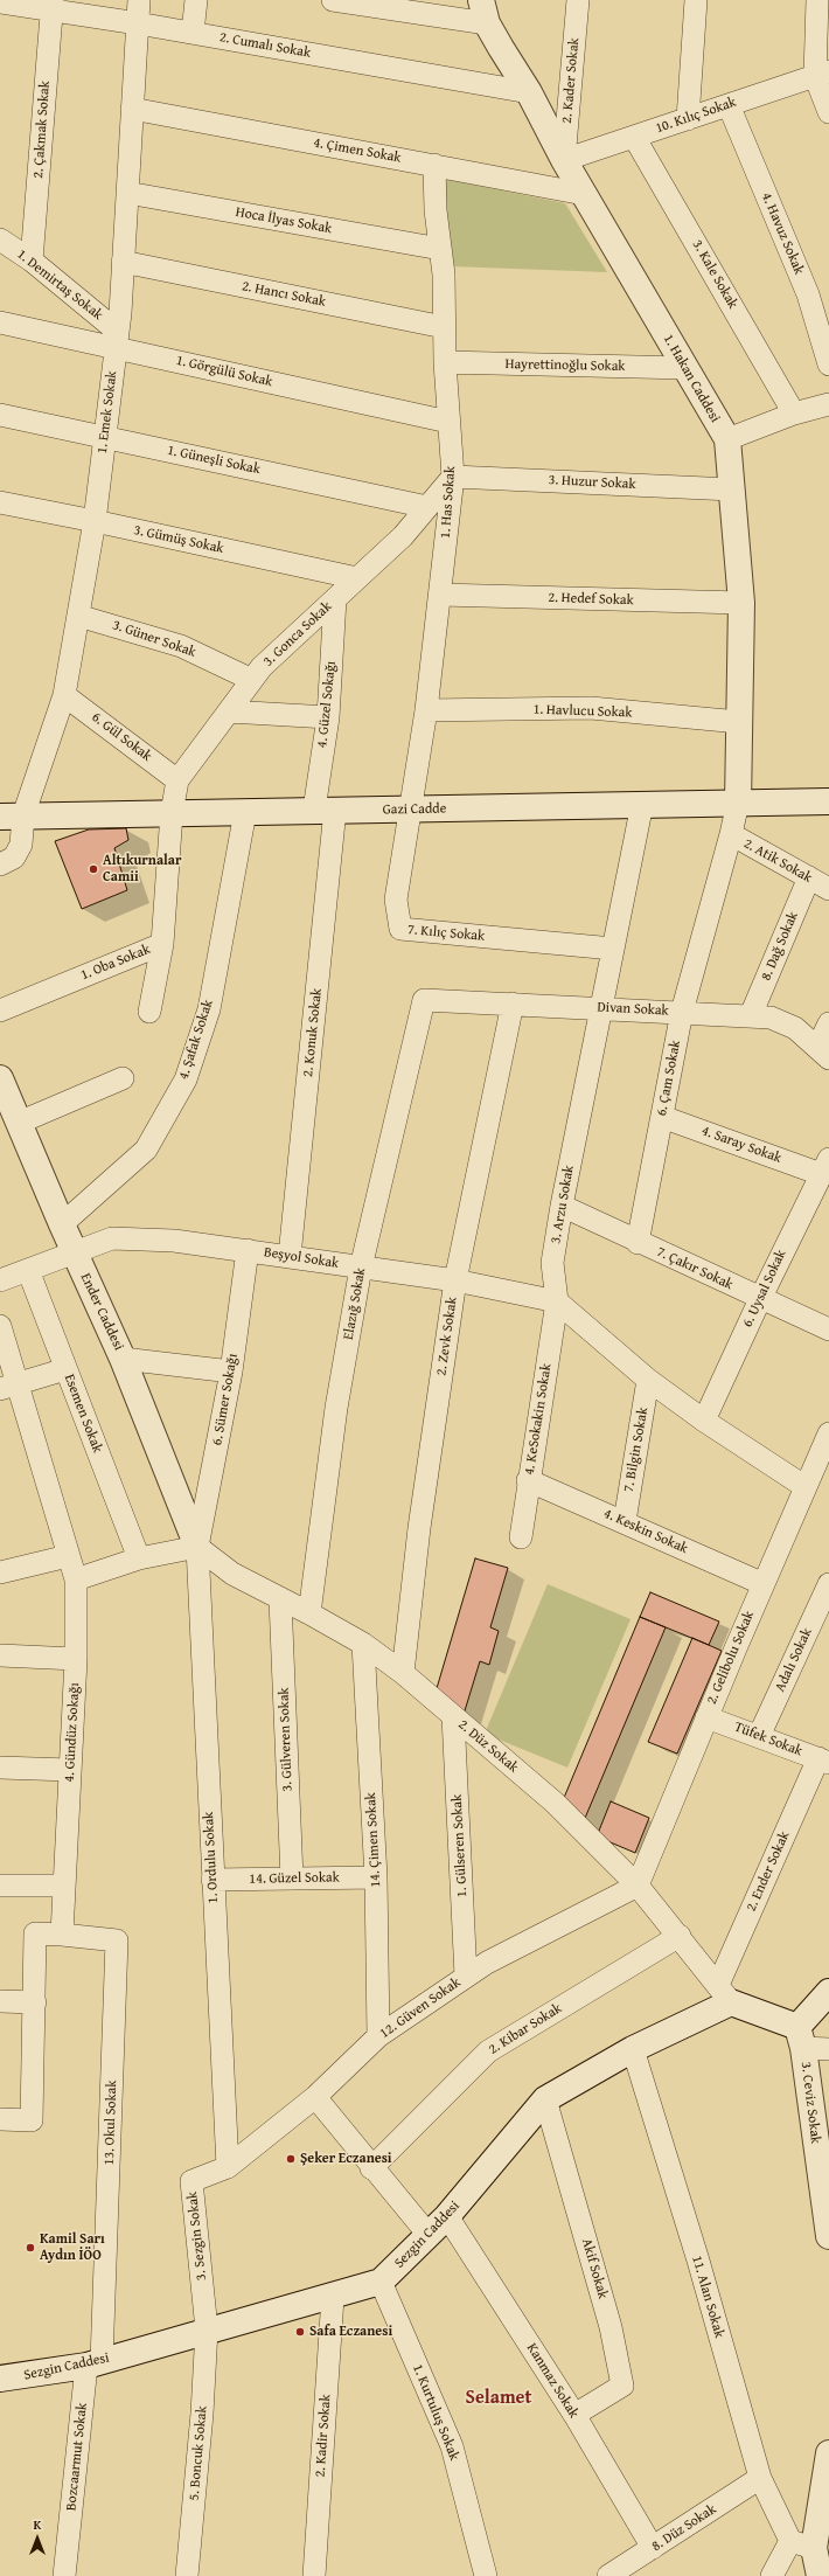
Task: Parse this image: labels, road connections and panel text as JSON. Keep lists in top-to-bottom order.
{
  "streets": {
    "main road": [
      "1. Hakan Caddesi",
      "Gazi Cadde",
      "Ender Caddesi",
      "3. Ceviz Sokak",
      "Sezgin Caddesi"
    ],
    "street": [
      "2. Cumalı Sokak",
      "2. Kader Sokak",
      "10. Kılıç Sokak",
      "2. Çakmak Sokak",
      "4. Çimen Sokak",
      "Hoca İlyas Sokak",
      "4. Havuz Sokak",
      "3. Kale Sokak",
      "1. Demirtaş Sokak",
      "2. Hancı Sokak",
      "Hayrettinoğlu Sokak",
      "1. Görgülü Sokak",
      "1. Emek Sokak",
      "1. Güneşli Sokak",
      "3. Huzur Sokak",
      "1. Has Sokak",
      "3. Gümüş Sokak",
      "2. Hedef Sokak",
      "3. Gonca Sokak",
      "3. Güner Sokak",
      "4. Güzel Sokağı",
      "1. Havlucu Sokak",
      "6. Gül Sokak",
      "2. Atik Sokak",
      "7. Kılıç Sokak",
      "8. Dağ Sokak",
      "1. Oba Sokak",
      "Divan Sokak",
      "2. Konuk Sokak",
      "4. Şafak Sokak",
      "6. Çam Sokak",
      "4. Saray Sokak",
      "3. Arzu Sokak",
      "Beşyol Sokak",
      "7. Çakır Sokak",
      "6. Uysal Sokak",
      "Elazığ Sokak",
      "2. Zevk Sokak",
      "6. Sümer Sokağı",
      "Esemen Sokak",
      "4. KeSokakin Sokak",
      "7. Bilgin Sokak",
      "4. Keskin Sokak",
      "2. Gelibolu Sokak",
      "Adalı Sokak",
      "4. Gündüz Sokağı",
      "3. Gülveren Sokak",
      "Tüfek Sokak",
      "2. Düz Sokak",
      "14. Çimen Sokak",
      "1. Gülseren Sokak",
      "1. Ordulu Sokak",
      "2. Ender Sokak",
      "14. Güzel Sokak",
      "12. Güven Sokak",
      "2. Kibar Sokak",
      "13. Okul Sokak",
      "3. Sezgin Sokak",
      "Akif Sokak",
      "11. Alan Sokak",
      "Kanmaz Sokak",
      "1. Kurtuluş Sokak",
      "2. Kadir Sokak",
      "5. Boncuk Sokak",
      "Bozcaarmut Sokak",
      "8. Düz Sokak"
    ]
  },
  "crossings": [
    ["2. Cumalı Sokak", "2. Çakmak Sokak"],
    ["2. Cumalı Sokak", "1. Hakan Caddesi"],
    ["2. Cumalı Sokak", "1. Emek Sokak"],
    ["2. Kader Sokak", "10. Kılıç Sokak"],
    ["2. Kader Sokak", "1. Hakan Caddesi"],
    ["10. Kılıç Sokak", "4. Havuz Sokak"],
    ["10. Kılıç Sokak", "3. Kale Sokak"],
    ["10. Kılıç Sokak", "1. Hakan Caddesi"],
    ["2. Çakmak Sokak", "1. Demirtaş Sokak"],
    ["4. Çimen Sokak", "1. Hakan Caddesi"],
    ["4. Çimen Sokak", "1. Emek Sokak"],
    ["4. Çimen Sokak", "1. Has Sokak"],
    ["Hoca İlyas Sokak", "1. Emek Sokak"],
    ["Hoca İlyas Sokak", "1. Has Sokak"],
    ["1. Demirtaş Sokak", "1. Görgülü Sokak"],
    ["1. Demirtaş Sokak", "1. Emek Sokak"],
    ["2. Hancı Sokak", "1. Emek Sokak"],
    ["2. Hancı Sokak", "1. Has Sokak"],
    ["Hayrettinoğlu Sokak", "1. Hakan Caddesi"],
    ["Hayrettinoğlu Sokak", "1. Has Sokak"],
    ["1. Görgülü Sokak", "1. Emek Sokak"],
    ["1. Görgülü Sokak", "1. Has Sokak"],
    ["1. Hakan Caddesi", "3. Huzur Sokak"],
    ["1. Hakan Caddesi", "2. Hedef Sokak"],
    ["1. Hakan Caddesi", "1. Havlucu Sokak"],
    ["1. Hakan Caddesi", "Gazi Cadde"],
    ["1. Hakan Caddesi", "2. Atik Sokak"],
    ["1. Emek Sokak", "1. Güneşli Sokak"],
    ["1. Emek Sokak", "3. Gümüş Sokak"],
    ["1. Emek Sokak", "3. Güner Sokak"],
    ["1. Emek Sokak", "6. Gül Sokak"],
    ["1. Emek Sokak", "Gazi Cadde"],
    ["1. Güneşli Sokak", "3. Gonca Sokak"],
    ["3. Huzur Sokak", "1. Has Sokak"],
    ["3. Huzur Sokak", "3. Gonca Sokak"],
    ["1. Has Sokak", "2. Hedef Sokak"],
    ["1. Has Sokak", "3. Gonca Sokak"],
    ["1. Has Sokak", "1. Havlucu Sokak"],
    ["1. Has Sokak", "Gazi Cadde"],
    ["1. Has Sokak", "7. Kılıç Sokak"],
    ["3. Gümüş Sokak", "3. Gonca Sokak"],
    ["3. Gonca Sokak", "3. Güner Sokak"],
    ["3. Gonca Sokak", "4. Güzel Sokağı"],
    ["3. Gonca Sokak", "6. Gül Sokak"],
    ["3. Gonca Sokak", "Gazi Cadde"],
    ["3. Gonca Sokak", "1. Oba Sokak"],
    ["4. Güzel Sokağı", "Gazi Cadde"],
    ["4. Güzel Sokağı", "2. Konuk Sokak"],
    ["Gazi Cadde", "2. Atik Sokak"],
    ["Gazi Cadde", "7. Kılıç Sokak"],
    ["Gazi Cadde", "1. Oba Sokak"],
    ["Gazi Cadde", "2. Konuk Sokak"],
    ["Gazi Cadde", "4. Şafak Sokak"],
    ["Gazi Cadde", "3. Arzu Sokak"],
    ["2. Atik Sokak", "8. Dağ Sokak"],
    ["2. Atik Sokak", "6. Çam Sokak"],
    ["7. Kılıç Sokak", "3. Arzu Sokak"],
    ["8. Dağ Sokak", "Divan Sokak"],
    ["Divan Sokak", "6. Çam Sokak"],
    ["Divan Sokak", "3. Arzu Sokak"],
    ["Divan Sokak", "Elazığ Sokak"],
    ["Divan Sokak", "2. Zevk Sokak"],
    ["2. Konuk Sokak", "Beşyol Sokak"],
    ["4. Şafak Sokak", "Ender Caddesi"],
    ["6. Çam Sokak", "4. Saray Sokak"],
    ["6. Çam Sokak", "7. Çakır Sokak"],
    ["4. Saray Sokak", "6. Uysal Sokak"],
    ["3. Arzu Sokak", "Beşyol Sokak"],
    ["3. Arzu Sokak", "7. Çakır Sokak"],
    ["3. Arzu Sokak", "4. KeSokakin Sokak"],
    ["Beşyol Sokak", "Elazığ Sokak"],
    ["Beşyol Sokak", "Ender Caddesi"],
    ["Beşyol Sokak", "2. Zevk Sokak"],
    ["Beşyol Sokak", "6. Sümer Sokağı"],
    ["Beşyol Sokak", "Esemen Sokak"],
    ["Beşyol Sokak", "4. KeSokakin Sokak"],
    ["7. Çakır Sokak", "6. Uysal Sokak"],
    ["Elazığ Sokak", "2. Düz Sokak"],
    ["Ender Caddesi", "6. Sümer Sokağı"],
    ["Ender Caddesi", "2. Düz Sokak"],
    ["Ender Caddesi", "1. Ordulu Sokak"],
    ["2. Zevk Sokak", "2. Düz Sokak"],
    ["6. Sümer Sokağı", "2. Düz Sokak"],
    ["6. Sümer Sokağı", "1. Ordulu Sokak"],
    ["4. KeSokakin Sokak", "4. Keskin Sokak"],
    ["7. Bilgin Sokak", "4. Keskin Sokak"],
    ["4. Keskin Sokak", "2. Gelibolu Sokak"],
    ["2. Gelibolu Sokak", "Tüfek Sokak"],
    ["2. Gelibolu Sokak", "2. Düz Sokak"],
    ["2. Gelibolu Sokak", "12. Güven Sokak"],
    ["Adalı Sokak", "Tüfek Sokak"],
    ["4. Gündüz Sokağı", "13. Okul Sokak"],
    ["3. Gülveren Sokak", "2. Düz Sokak"],
    ["3. Gülveren Sokak", "14. Güzel Sokak"],
    ["Tüfek Sokak", "2. Ender Sokak"],
    ["2. Düz Sokak", "14. Çimen Sokak"],
    ["2. Düz Sokak", "1. Gülseren Sokak"],
    ["2. Düz Sokak", "1. Ordulu Sokak"],
    ["2. Düz Sokak", "2. Ender Sokak"],
    ["2. Düz Sokak", "12. Güven Sokak"],
    ["2. Düz Sokak", "2. Kibar Sokak"],
    ["2. Düz Sokak", "Sezgin Caddesi"],
    ["14. Çimen Sokak", "14. Güzel Sokak"],
    ["14. Çimen Sokak", "12. Güven Sokak"],
    ["1. Gülseren Sokak", "12. Güven Sokak"],
    ["1. Ordulu Sokak", "14. Güzel Sokak"],
    ["1. Ordulu Sokak", "12. Güven Sokak"],
    ["1. Ordulu Sokak", "3. Sezgin Sokak"],
    ["2. Ender Sokak", "Sezgin Caddesi"],
    ["12. Güven Sokak", "3. Sezgin Sokak"],
    ["13. Okul Sokak", "Sezgin Caddesi"],
    ["13. Okul Sokak", "Bozcaarmut Sokak"],
    ["Sezgin Caddesi", "3. Sezgin Sokak"],
    ["Sezgin Caddesi", "Akif Sokak"],
    ["Sezgin Caddesi", "11. Alan Sokak"],
    ["Sezgin Caddesi", "Kanmaz Sokak"],
    ["Sezgin Caddesi", "1. Kurtuluş Sokak"],
    ["Sezgin Caddesi", "2. Kadir Sokak"],
    ["Sezgin Caddesi", "5. Boncuk Sokak"],
    ["Sezgin Caddesi", "Bozcaarmut Sokak"],
    ["3. Sezgin Sokak", "5. Boncuk Sokak"],
    ["Akif Sokak", "Kanmaz Sokak"],
    ["11. Alan Sokak", "8. Düz Sokak"],
    ["Kanmaz Sokak", "8. Düz Sokak"]
  ],
  "districts": ["Selamet"],
  "places": [
    "Altıkurnalar Camii",
    "Şeker Eczanesi",
    "Kamil Sarı Aydın İÖO",
    "Safa Eczanesi"
  ],
  "north": "top"
}
